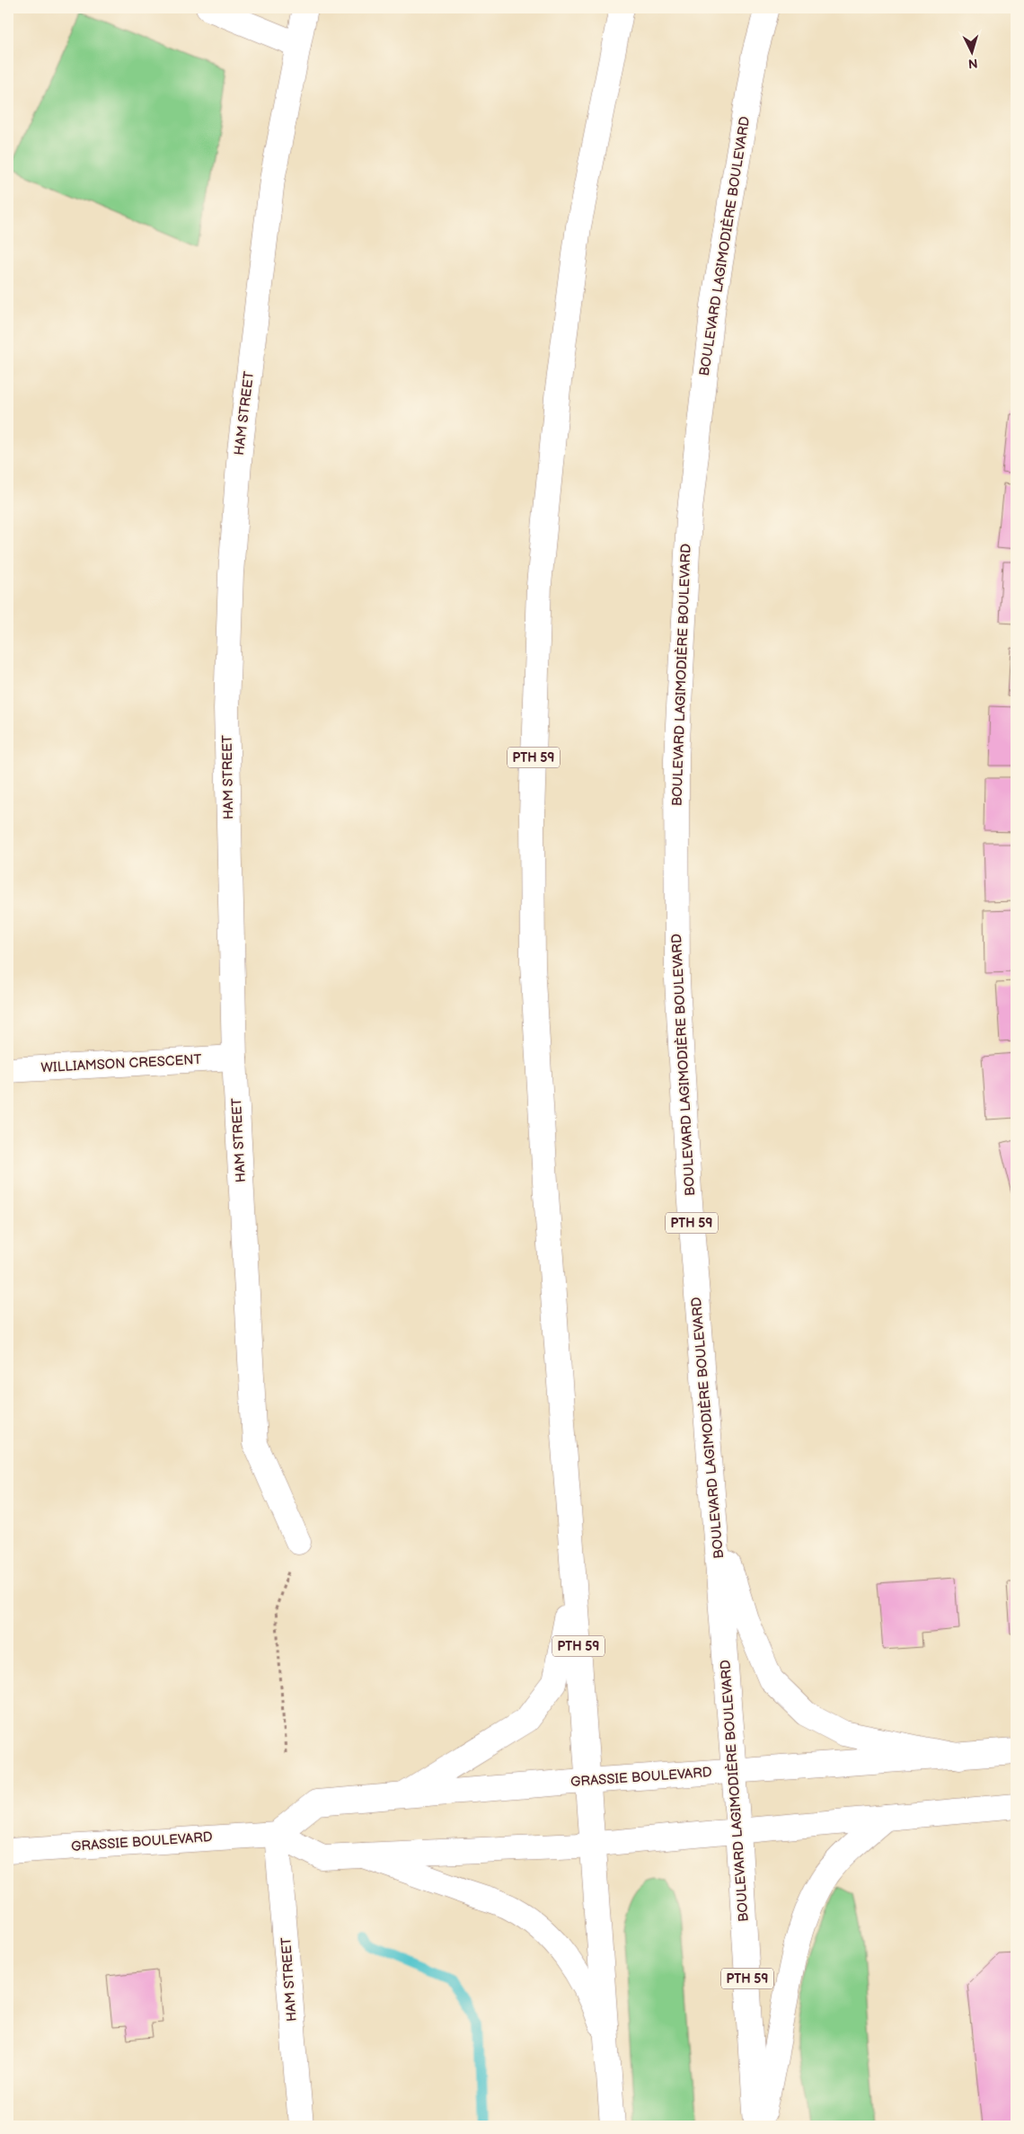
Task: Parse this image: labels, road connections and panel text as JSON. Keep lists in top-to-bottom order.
{
  "streets": {
    "main road": [
      "BOULEVARD LAGIMODIÈRE BOULEVARD",
      "HAM STREET",
      "PTH 59",
      "WILLIAMSON CRESCENT",
      "GRASSIE BOULEVARD"
    ]
  },
  "crossings": [
    ["BOULEVARD LAGIMODIÈRE BOULEVARD", "GRASSIE BOULEVARD"],
    ["HAM STREET", "WILLIAMSON CRESCENT"],
    ["HAM STREET", "GRASSIE BOULEVARD"],
    ["PTH 59", "GRASSIE BOULEVARD"]
  ],
  "north": "bottom"
}
